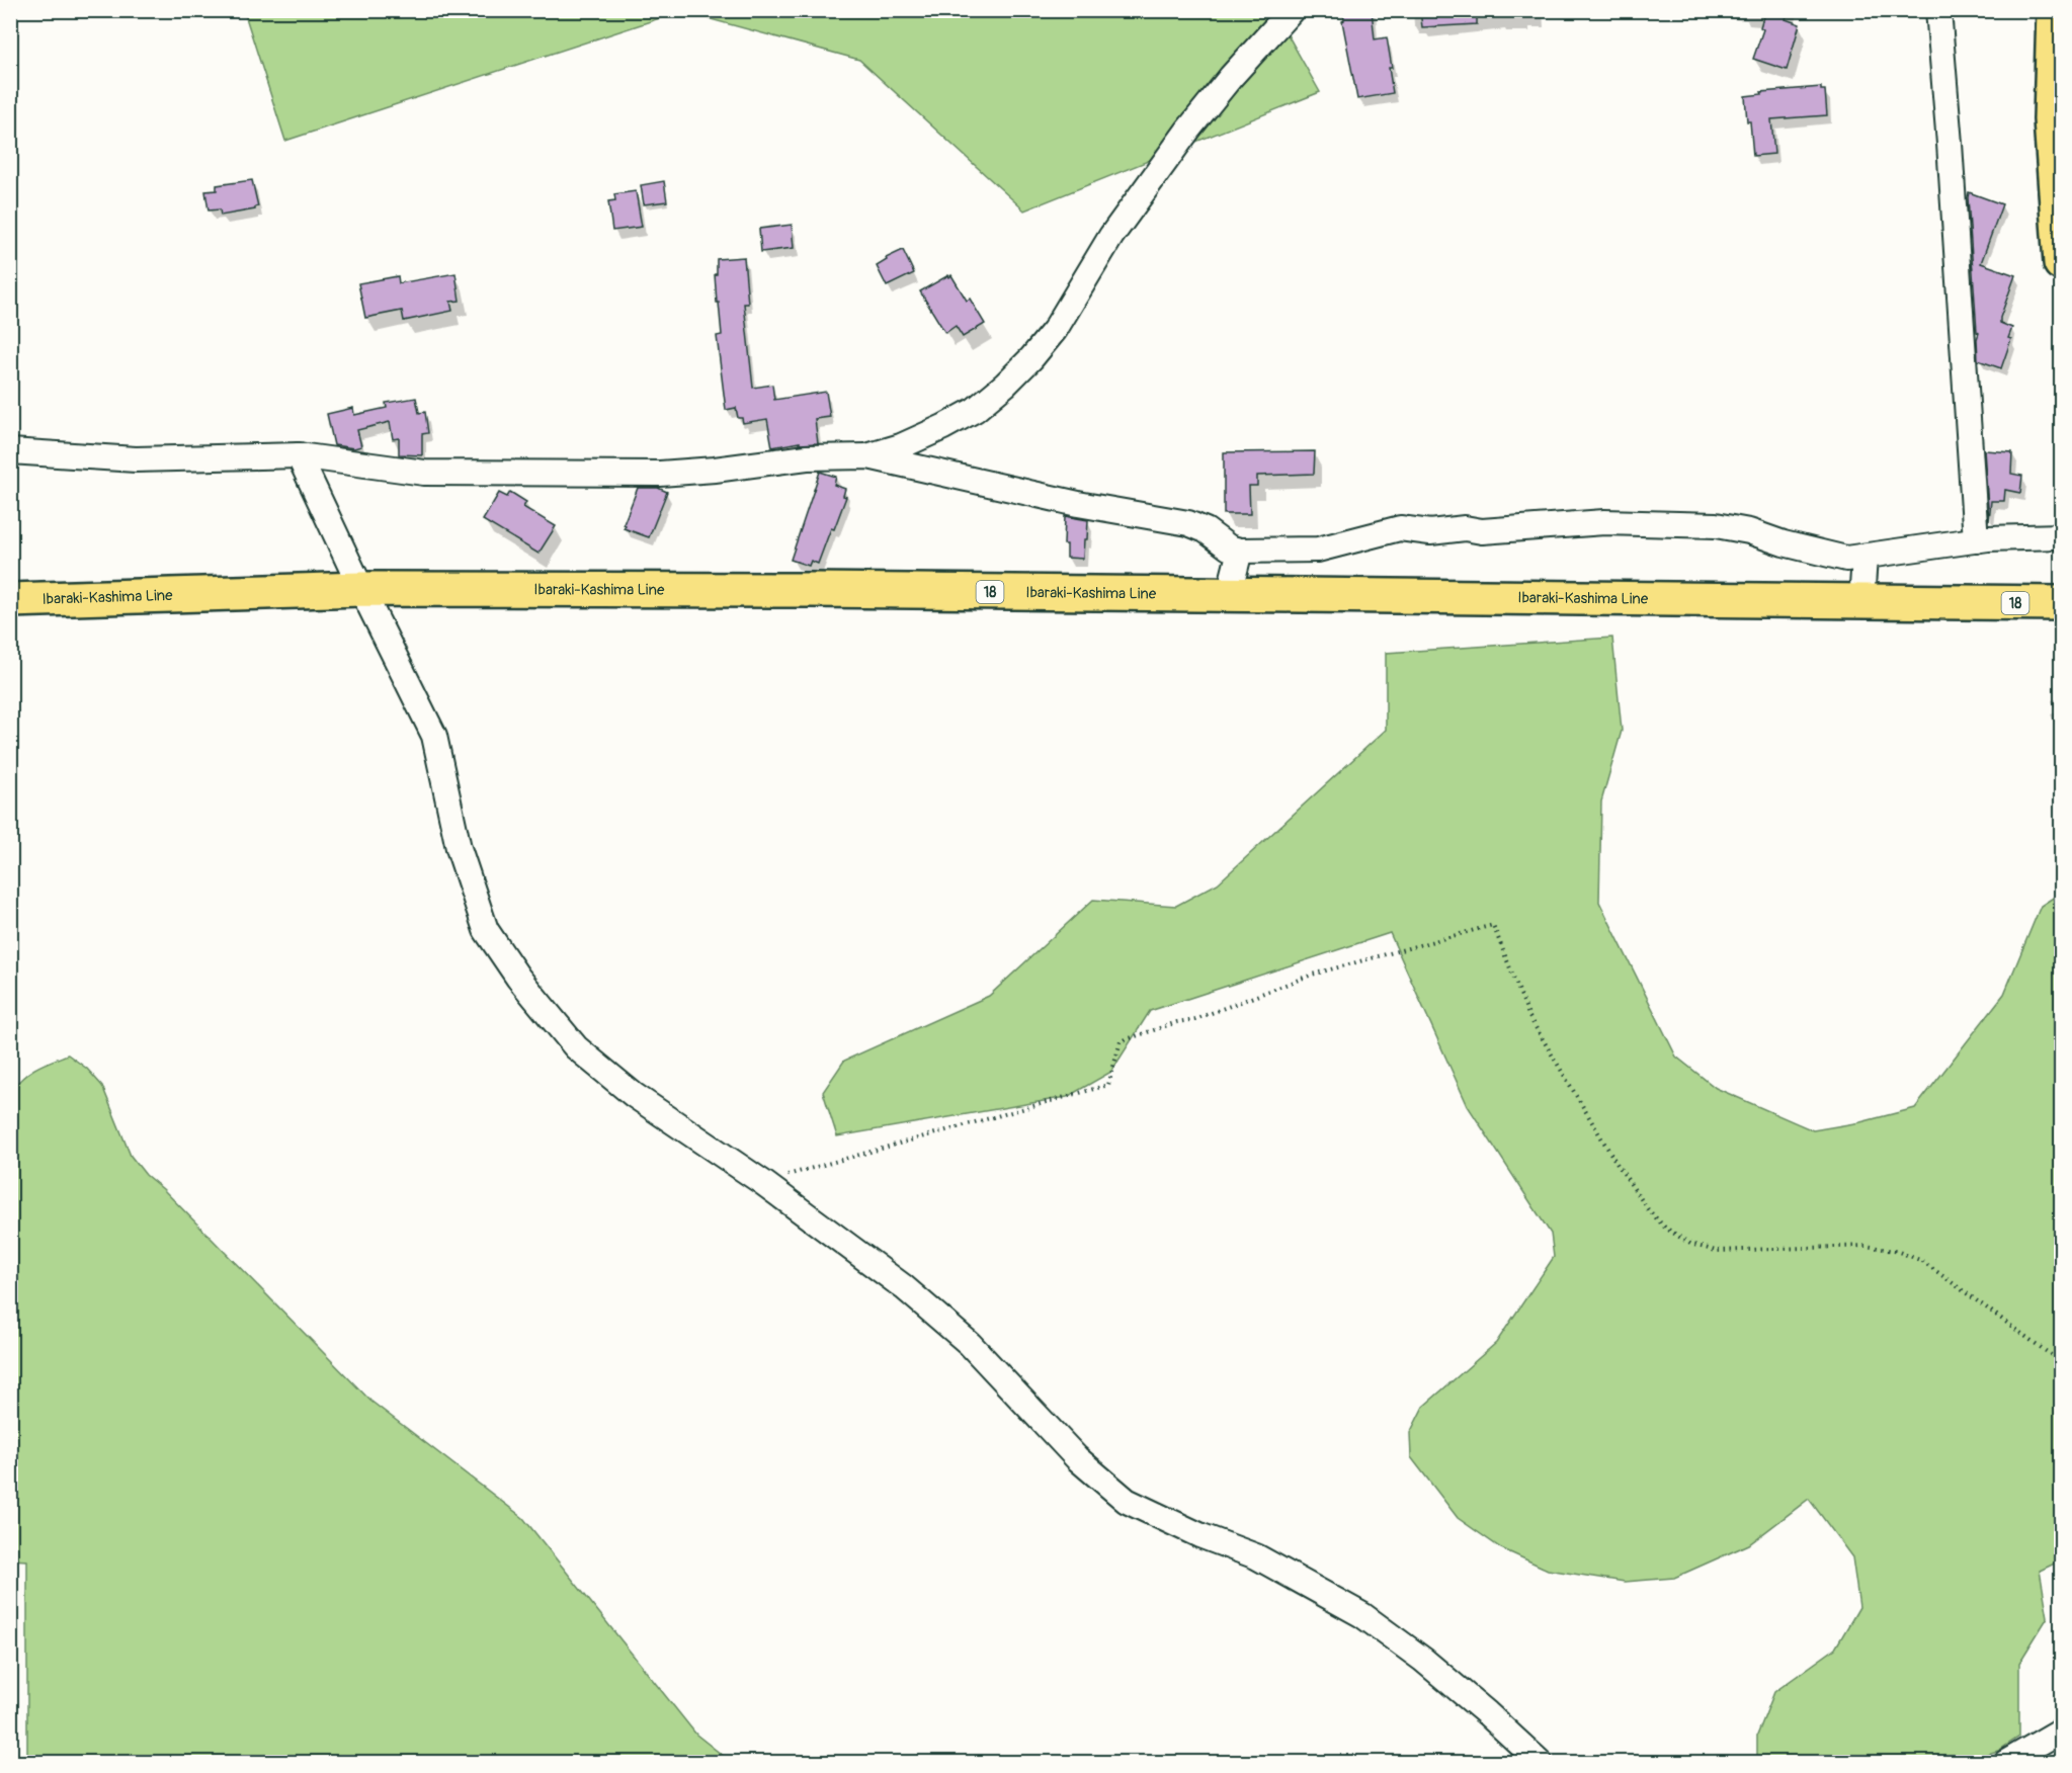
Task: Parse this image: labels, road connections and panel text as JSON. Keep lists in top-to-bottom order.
{
  "streets": {
    "main road": ["Ibaraki-Kashima Line", "18"]
  }
}
